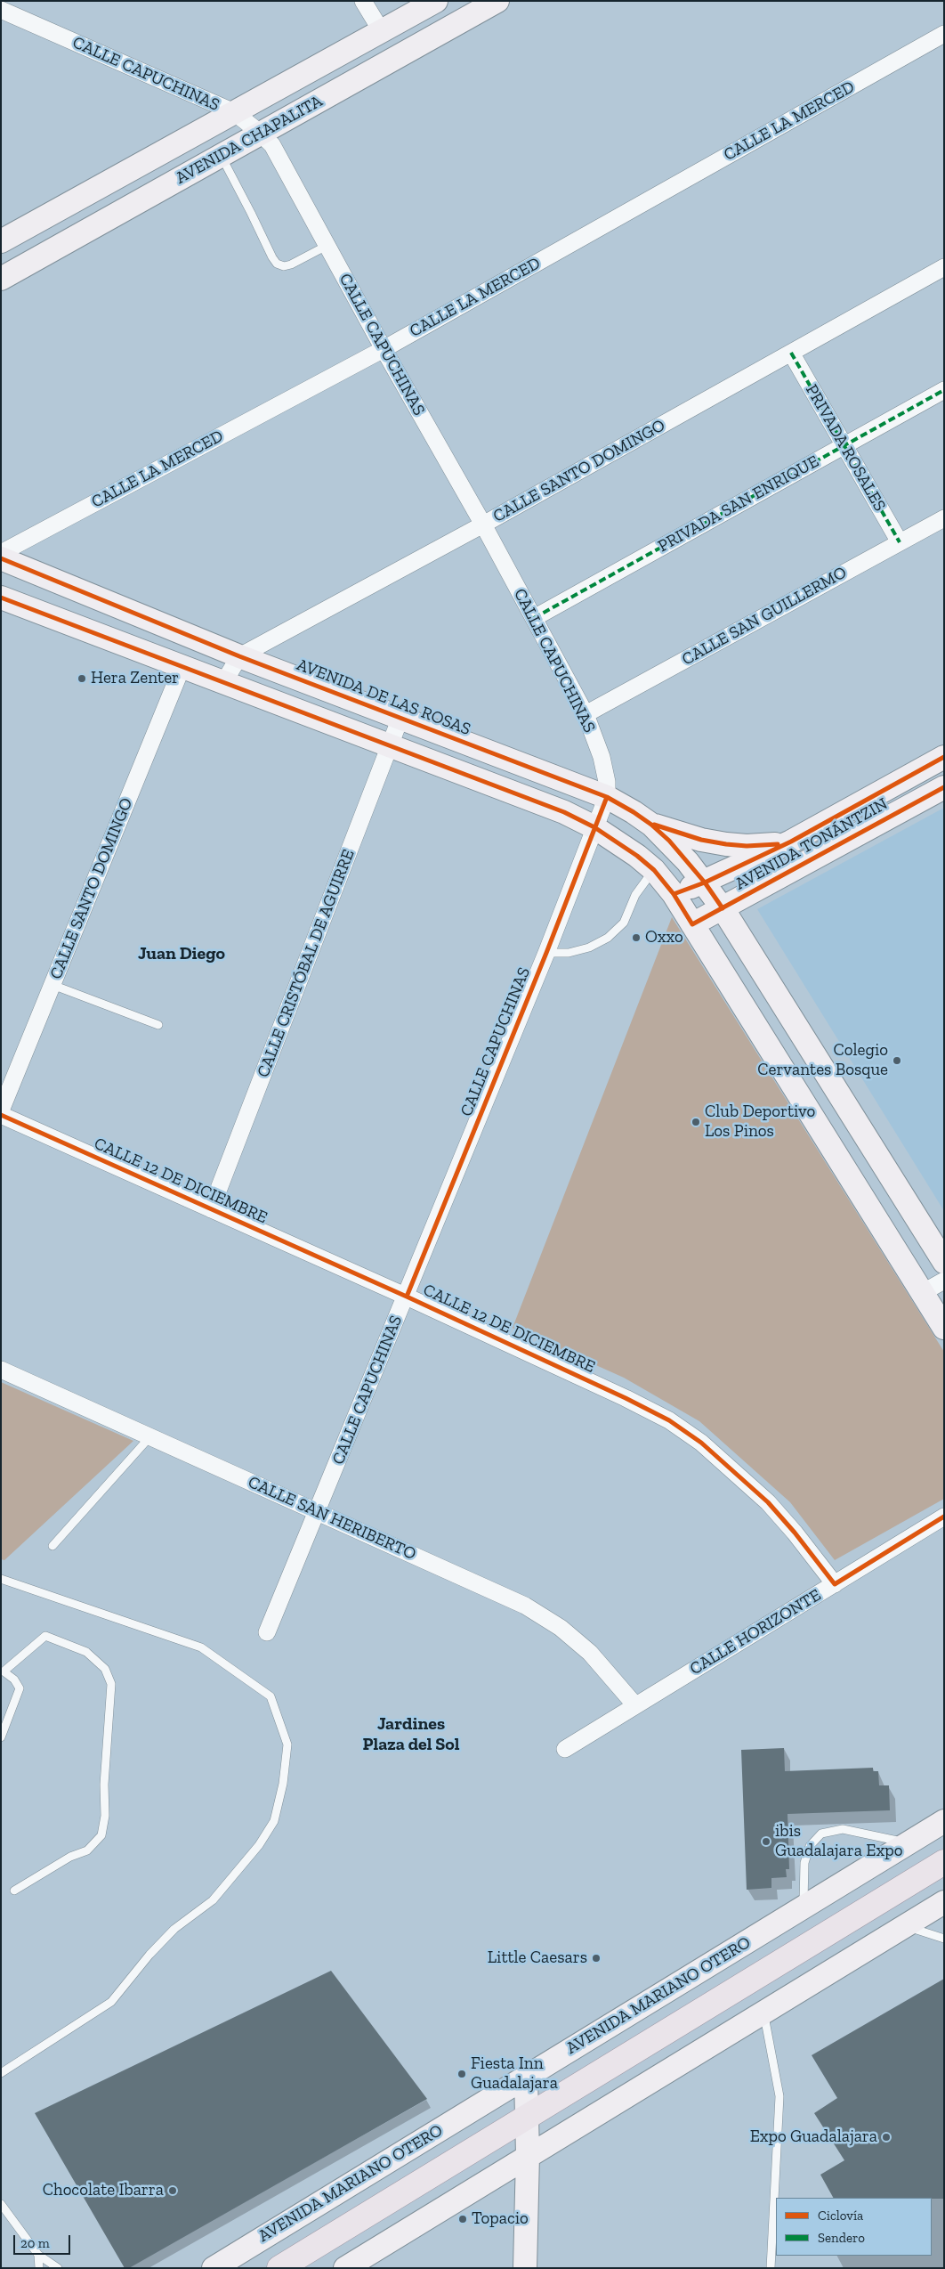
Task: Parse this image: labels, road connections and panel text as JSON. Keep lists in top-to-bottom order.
{
  "streets": {
    "main road": ["AVENIDA MARIANO OTERO"],
    "street": [
      "CALLE CAPUCHINAS",
      "CALLE LA MERCED",
      "AVENIDA CHAPALITA",
      "PRIVADA ROSALES",
      "CALLE SANTO DOMINGO",
      "PRIVADA SAN ENRIQUE",
      "CALLE SAN GUILLERMO",
      "AVENIDA DE LAS ROSAS",
      "AVENIDA TONÁNTZIN",
      "CALLE CRISTÓBAL DE AGUIRRE",
      "CALLE 12 DE DICIEMBRE",
      "CALLE SAN HERIBERTO",
      "CALLE HORIZONTE"
    ]
  },
  "crossings": [
    ["CALLE CAPUCHINAS", "CALLE LA MERCED"],
    ["CALLE CAPUCHINAS", "AVENIDA CHAPALITA"],
    ["CALLE CAPUCHINAS", "CALLE SANTO DOMINGO"],
    ["CALLE CAPUCHINAS", "PRIVADA SAN ENRIQUE"],
    ["CALLE CAPUCHINAS", "CALLE SAN GUILLERMO"],
    ["CALLE CAPUCHINAS", "AVENIDA DE LAS ROSAS"],
    ["CALLE CAPUCHINAS", "CALLE 12 DE DICIEMBRE"],
    ["CALLE CAPUCHINAS", "CALLE SAN HERIBERTO"],
    ["PRIVADA ROSALES", "CALLE SANTO DOMINGO"],
    ["PRIVADA ROSALES", "PRIVADA SAN ENRIQUE"],
    ["PRIVADA ROSALES", "CALLE SAN GUILLERMO"],
    ["CALLE SANTO DOMINGO", "AVENIDA DE LAS ROSAS"],
    ["AVENIDA DE LAS ROSAS", "AVENIDA TONÁNTZIN"],
    ["AVENIDA DE LAS ROSAS", "CALLE CRISTÓBAL DE AGUIRRE"],
    ["CALLE CRISTÓBAL DE AGUIRRE", "CALLE 12 DE DICIEMBRE"],
    ["CALLE 12 DE DICIEMBRE", "CALLE HORIZONTE"],
    ["CALLE SAN HERIBERTO", "CALLE HORIZONTE"]
  ],
  "districts": ["Juan Diego", "Jardines Plaza del Sol"],
  "places": [
    "Hera Zenter",
    "Oxxo",
    "Colegio Cervantes Bosque",
    "Club Deportivo Los Pinos",
    "ibis Guadalajara Expo",
    "Little Caesars",
    "Fiesta Inn Guadalajara",
    "Expo Guadalajara",
    "Chocolate Ibarra",
    "Topacio"
  ],
  "legend": ["Ciclovía", "Sendero"],
  "scale_bar": "20 m"
}
